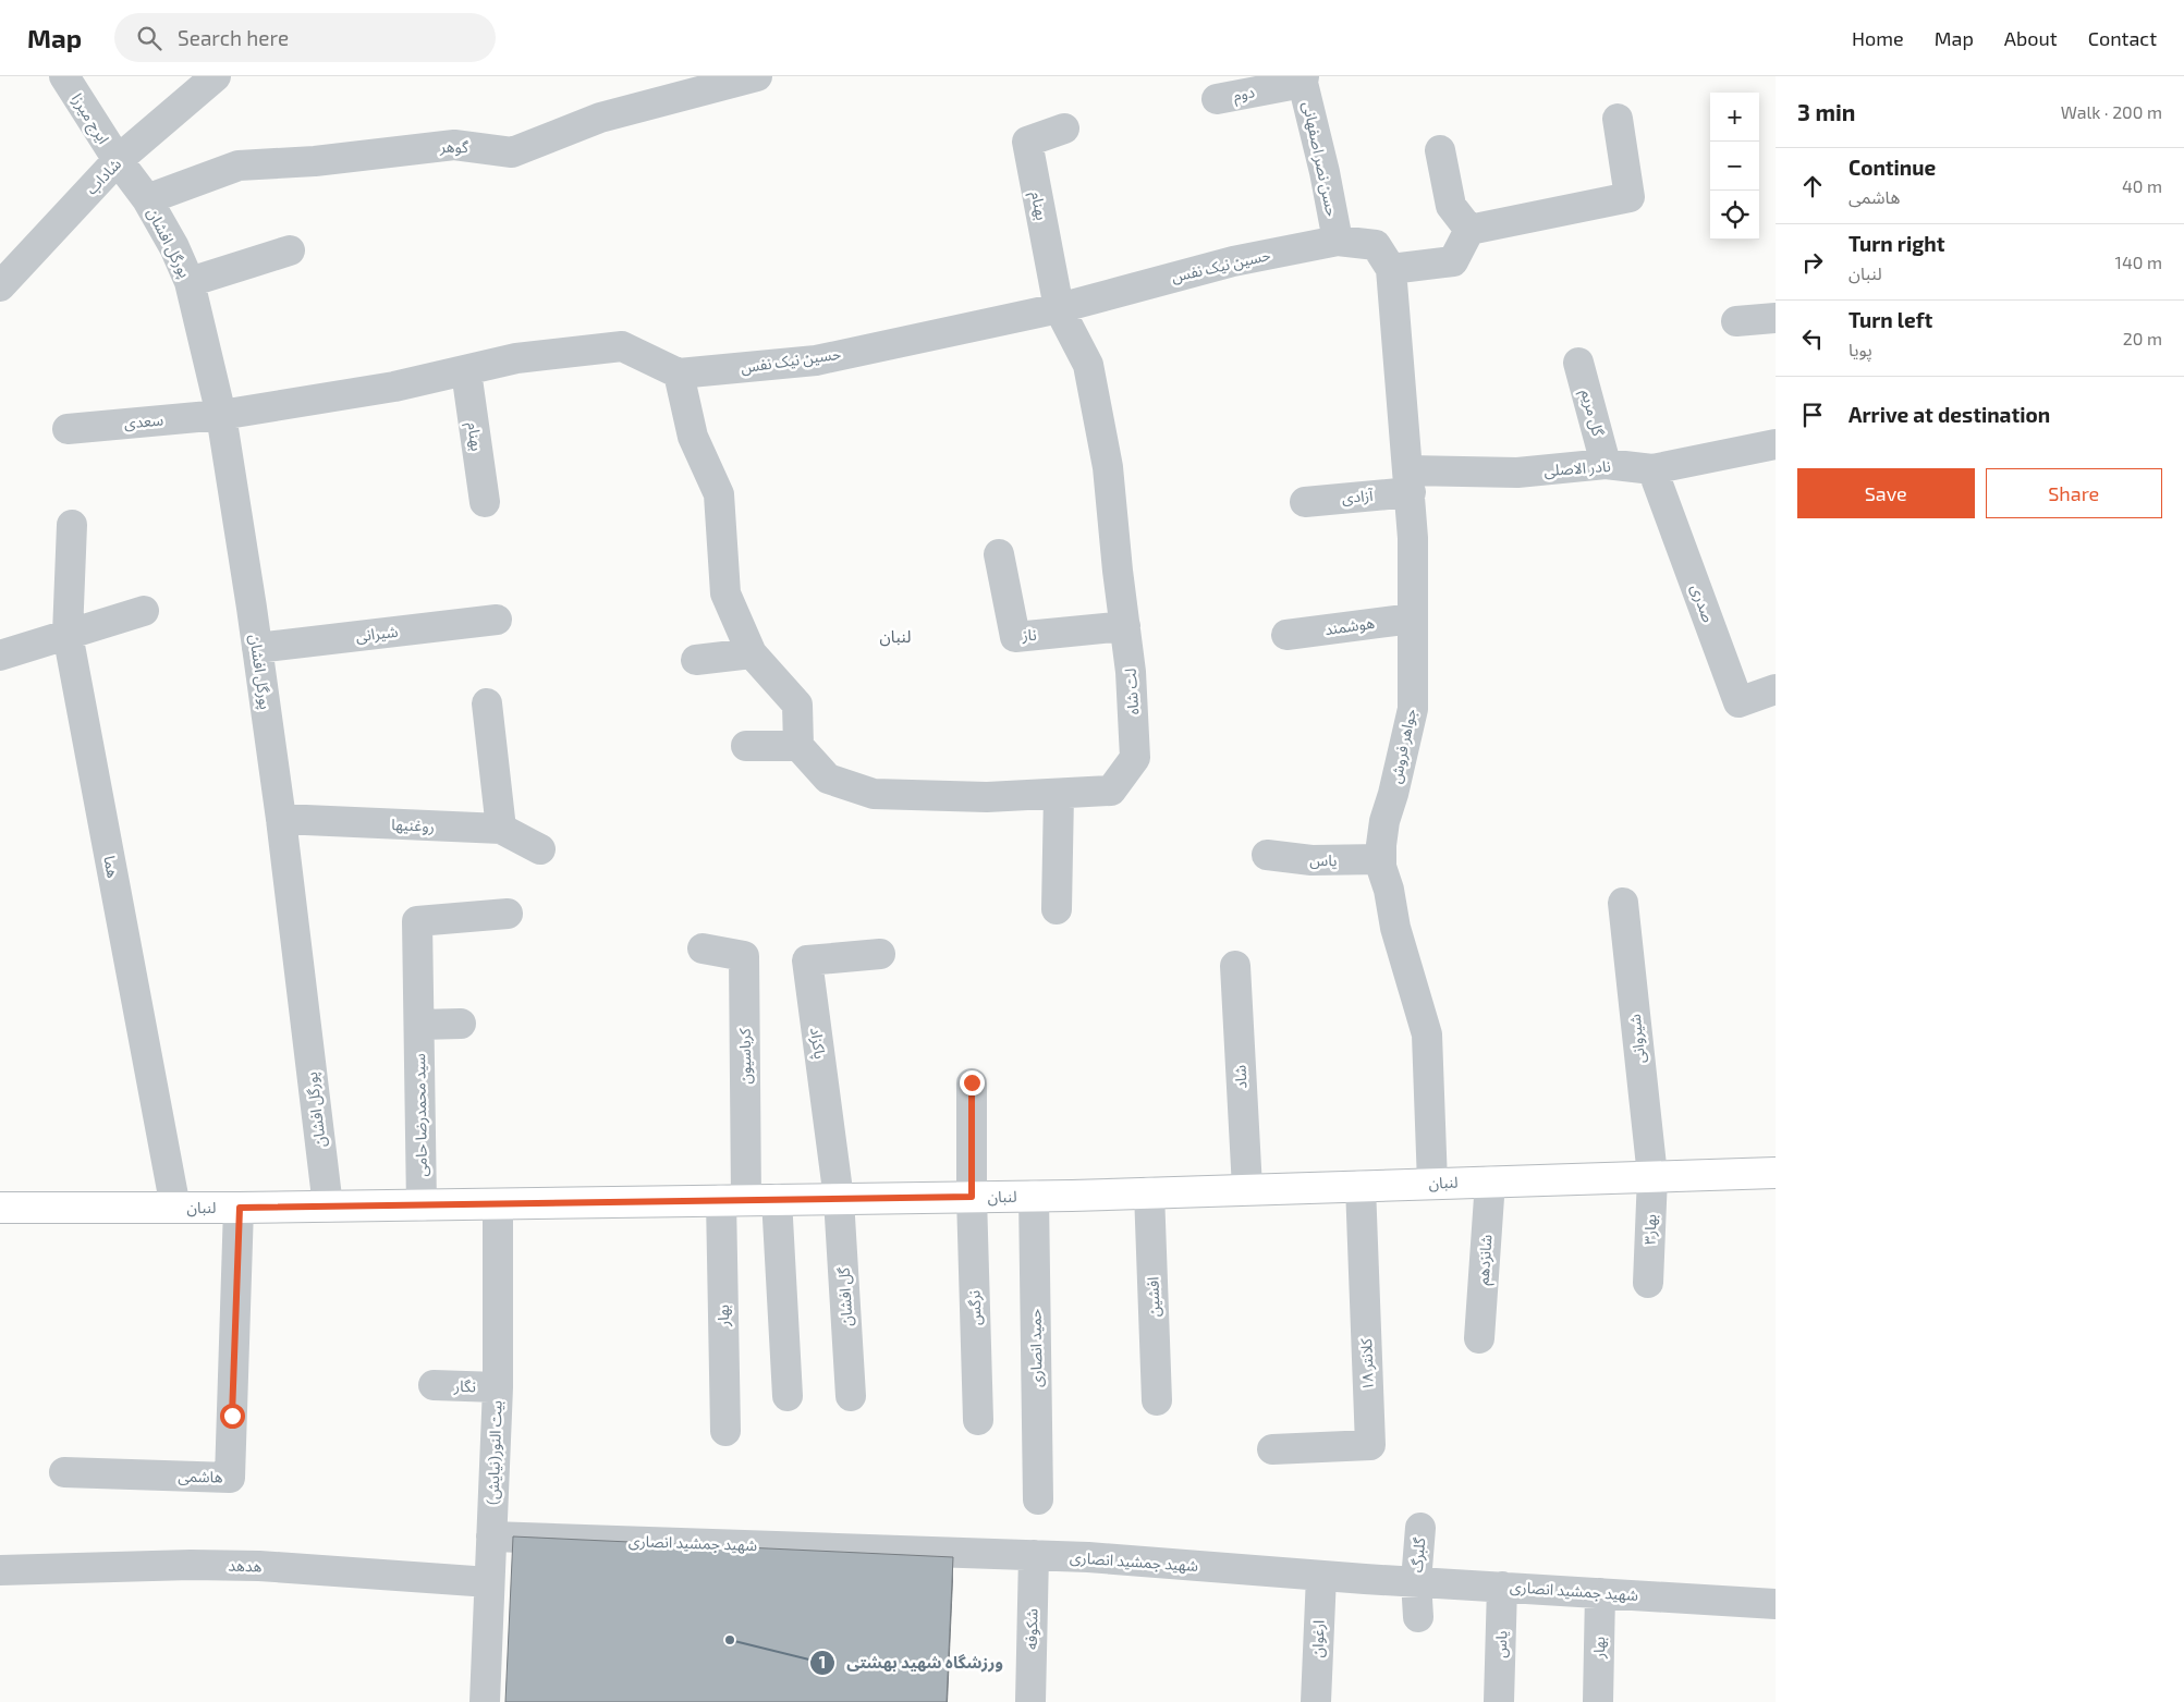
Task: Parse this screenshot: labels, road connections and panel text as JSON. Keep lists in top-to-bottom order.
{
  "streets": {
    "main road": ["لنبان"],
    "street": [
      "دوم",
      "ایرج میرزا",
      "گوهر",
      "حسن نصر اصفهانی",
      "شاداب",
      "بهنام",
      "پورگل افشان",
      "حسین نیک نفس",
      "گل مریم",
      "سعدی",
      "نادر الاصلی",
      "آزادی",
      "صدری",
      "هوشمند",
      "شیرانی",
      "ناز",
      "لت شاه",
      "جواهر فروش",
      "روغنیها",
      "یاس",
      "هما",
      "شیروانی",
      "پاکزاد",
      "کرباسیون",
      "شاد",
      "سید محمدرضا حامی",
      "بهار۳",
      "شانزدهم",
      "گل افشان",
      "افشین",
      "نرگس",
      "بهار",
      "حمید انصاری",
      "کلانتر ۱۸",
      "نگار",
      "بیت النور(نیایش)",
      "هاشمی",
      "شهید جمشید انصاری",
      "گلبرگ",
      "هدهد",
      "شکوفه",
      "ارغوان"
    ]
  },
  "crossings": [
    ["دوم", "حسن نصر اصفهانی"],
    ["ایرج میرزا", "شاداب"],
    ["ایرج میرزا", "پورگل افشان"],
    ["گوهر", "پورگل افشان"],
    ["حسن نصر اصفهانی", "حسین نیک نفس"],
    ["شاداب", "پورگل افشان"],
    ["بهنام", "حسین نیک نفس"],
    ["بهنام", "سعدی"],
    ["بهنام", "لت شاه"],
    ["پورگل افشان", "سعدی"],
    ["پورگل افشان", "شیرانی"],
    ["پورگل افشان", "روغنیها"],
    ["پورگل افشان", "لنبان"],
    ["حسین نیک نفس", "سعدی"],
    ["حسین نیک نفس", "لت شاه"],
    ["حسین نیک نفس", "جواهر فروش"],
    ["گل مریم", "نادر الاصلی"],
    ["نادر الاصلی", "آزادی"],
    ["نادر الاصلی", "صدری"],
    ["نادر الاصلی", "جواهر فروش"],
    ["آزادی", "جواهر فروش"],
    ["هوشمند", "جواهر فروش"],
    ["ناز", "لت شاه"],
    ["جواهر فروش", "یاس"],
    ["جواهر فروش", "لنبان"],
    ["یاس", "شهید جمشید انصاری"],
    ["هما", "لنبان"],
    ["شیروانی", "لنبان"],
    ["شیروانی", "بهار۳"],
    ["پاکزاد", "لنبان"],
    ["پاکزاد", "گل افشان"],
    ["کرباسیون", "لنبان"],
    ["کرباسیون", "بهار"],
    ["شاد", "لنبان"],
    ["سید محمدرضا حامی", "لنبان"],
    ["لنبان", "بهار۳"],
    ["لنبان", "شانزدهم"],
    ["لنبان", "گل افشان"],
    ["لنبان", "افشین"],
    ["لنبان", "نرگس"],
    ["لنبان", "بهار"],
    ["لنبان", "حمید انصاری"],
    ["لنبان", "کلانتر ۱۸"],
    ["لنبان", "بیت النور(نیایش)"],
    ["لنبان", "هاشمی"],
    ["بهار", "شهید جمشید انصاری"],
    ["نگار", "بیت النور(نیایش)"],
    ["بیت النور(نیایش)", "شهید جمشید انصاری"],
    ["بیت النور(نیایش)", "هدهد"],
    ["شهید جمشید انصاری", "گلبرگ"],
    ["شهید جمشید انصاری", "شکوفه"],
    ["شهید جمشید انصاری", "ارغوان"]
  ],
  "districts": ["لنبان"],
  "places": ["ورزشگاه شهید بهشتی"],
  "page": {
    "header": "Map",
    "search": "Search here",
    "nav": [
      "Home",
      "Map",
      "About",
      "Contact"
    ],
    "heading": ["3 min", "Walk · 200 m"],
    "map_buttons": ["+", "−"],
    "list": [
      ["Continue", "هاشمی", "40 m"],
      ["Turn right", "لنبان", "140 m"],
      ["Turn left", "پویا", "20 m"],
      "Arrive at destination"
    ],
    "buttons": ["Save", "Share"]
  }
}
